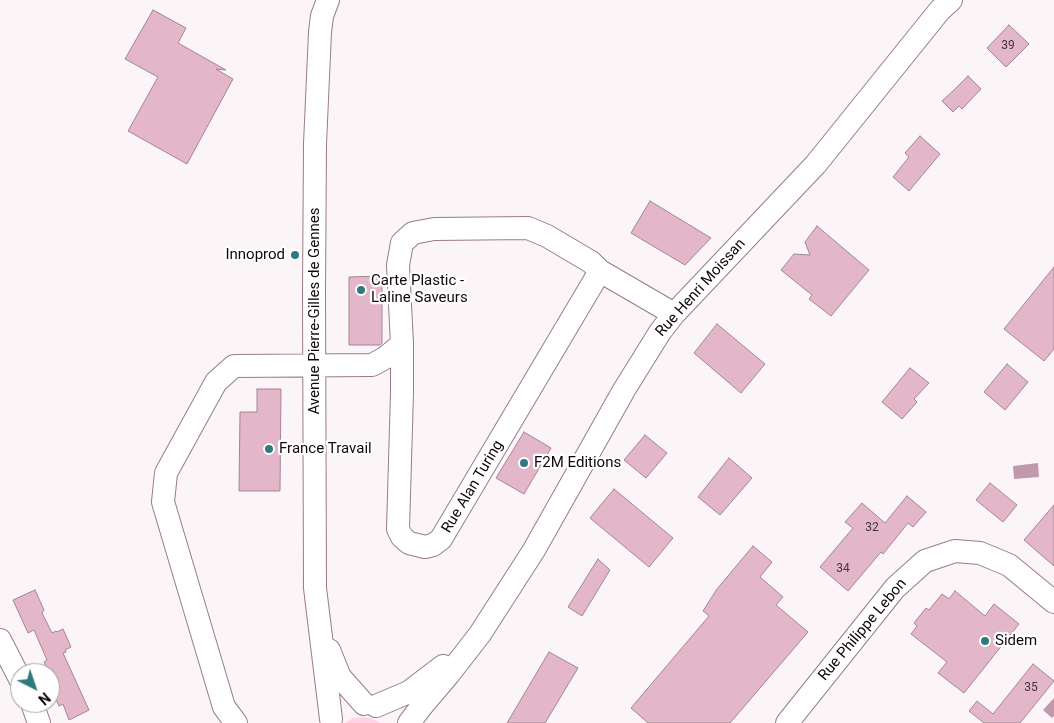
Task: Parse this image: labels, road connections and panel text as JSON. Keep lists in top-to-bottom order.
{
  "streets": {
    "street": [
      "Rue Henri Moissan",
      "Avenue Pierre-Gilles de Gennes",
      "Rue Alan Turing",
      "Rue Philippe Lebon"
    ]
  },
  "crossings": [
    ["Rue Henri Moissan", "Avenue Pierre-Gilles de Gennes"],
    ["Rue Henri Moissan", "Rue Alan Turing"]
  ],
  "places": [
    "Innoprod",
    "Carte Plastic - Laline Saveurs",
    "France Travail",
    "F2M Editions",
    "Sidem"
  ],
  "house_numbers": [
    "39",
    "32",
    "34",
    "35"
  ],
  "north": "bottom right"
}
